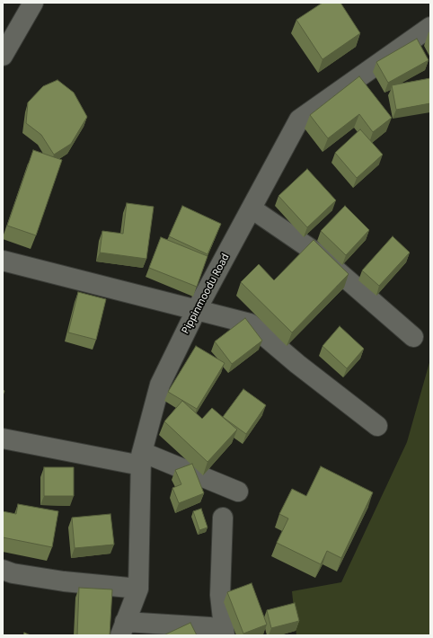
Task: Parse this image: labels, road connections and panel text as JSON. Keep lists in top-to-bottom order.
{
  "streets": {
    "street": ["Pippinmoodu Road"]
  }
}
